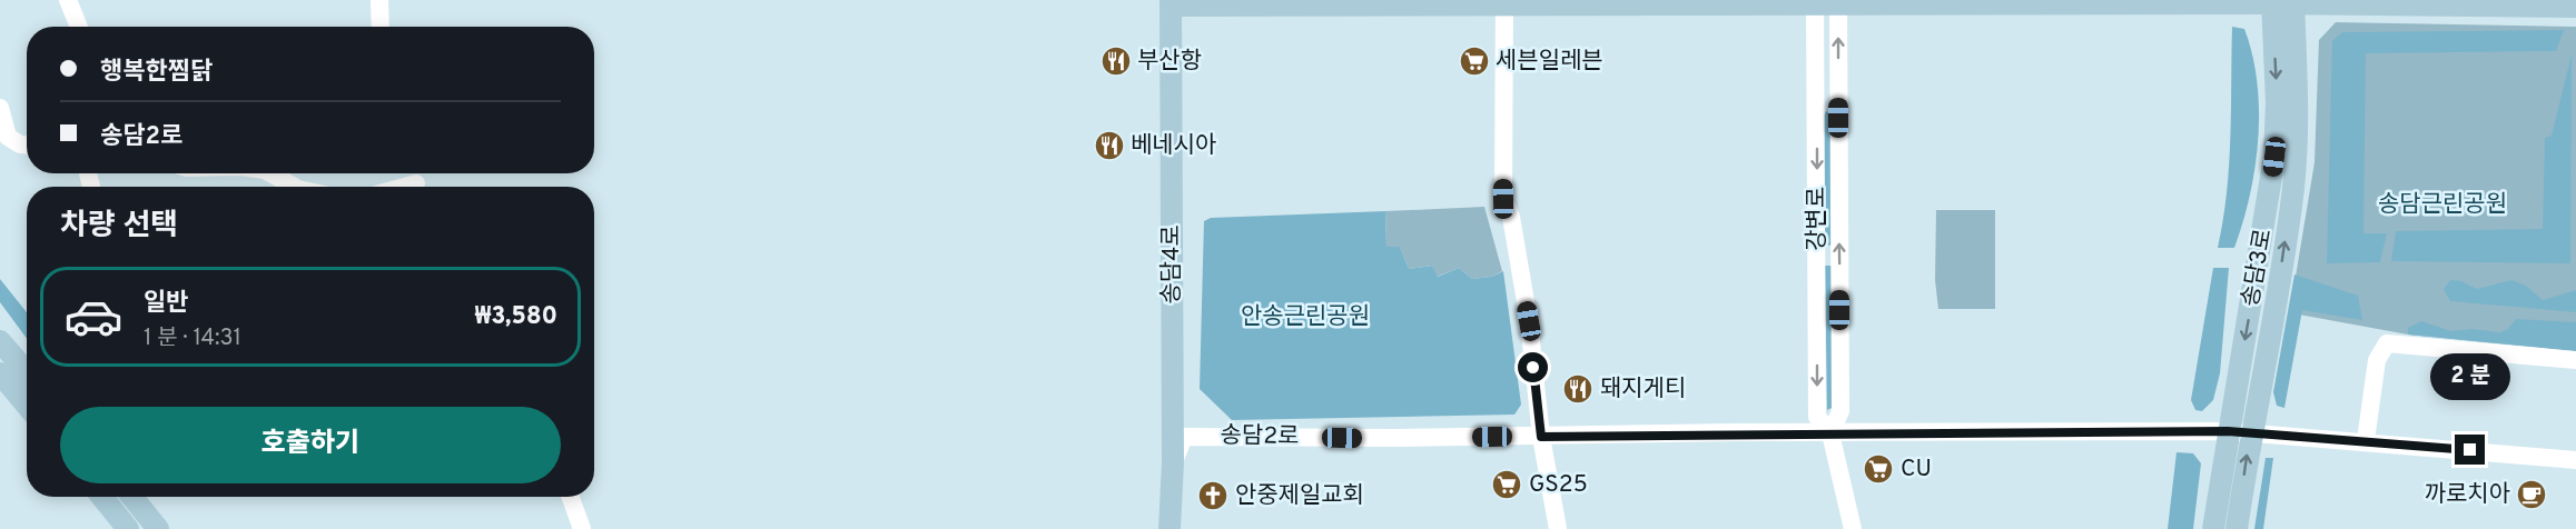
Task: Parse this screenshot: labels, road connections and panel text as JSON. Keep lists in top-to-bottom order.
{
  "streets": {
    "main road": ["송담4로", "송담3로"],
    "street": ["강변로", "송담2로"]
  },
  "crossings": [
    ["강변로", "송담2로"],
    ["송담4로", "송담2로"],
    ["송담3로", "송담2로"]
  ],
  "parks": ["송담근린공원", "안송근린공원"],
  "places": {
    "restaurant": ["부산항", "베네시아", "돼지게티"],
    "supermarket": ["세븐일레븐", "CU", "GS25"],
    "cafe": ["까로치아"],
    "church": ["안중제일교회"]
  },
  "page": {
    "banner": ["행복한찜닭", "송담2로"],
    "heading": "차량 선택",
    "list": [
      {
        "name": "일반",
        "note": "1 분 · 14:31",
        "value": "₩3,580"
      }
    ],
    "bubble": "2 분",
    "buttons": "호출하기"
  }
}
